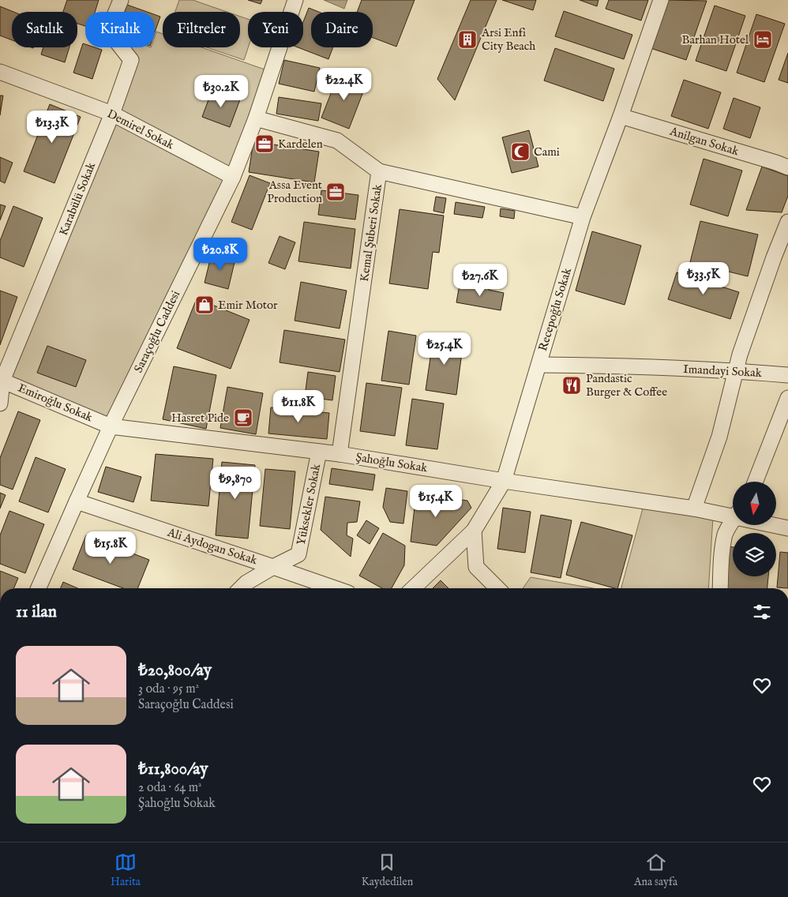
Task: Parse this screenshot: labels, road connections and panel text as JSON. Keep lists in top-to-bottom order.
{
  "streets": {
    "street": [
      "Demirel Sokak",
      "Anilgan Sokak",
      "Karabülü Sokak",
      "Kemal Şuberi Sokak",
      "Recepoğlu Sokak",
      "Saraçoğlu Caddesi",
      "Imandayi Sokak",
      "Emiroğlu Sokak",
      "Şahoğlu Sokak",
      "Yüksekler Sokak",
      "Ali Aydogan Sokak"
    ]
  },
  "crossings": [
    ["Demirel Sokak", "Karabülü Sokak"],
    ["Demirel Sokak", "Saraçoğlu Caddesi"],
    ["Anilgan Sokak", "Recepoğlu Sokak"],
    ["Karabülü Sokak", "Emiroğlu Sokak"],
    ["Kemal Şuberi Sokak", "Recepoğlu Sokak"],
    ["Kemal Şuberi Sokak", "Şahoğlu Sokak"],
    ["Recepoğlu Sokak", "Imandayi Sokak"],
    ["Recepoğlu Sokak", "Şahoğlu Sokak"],
    ["Saraçoğlu Caddesi", "Emiroğlu Sokak"],
    ["Saraçoğlu Caddesi", "Şahoğlu Sokak"],
    ["Saraçoğlu Caddesi", "Ali Aydogan Sokak"],
    ["Emiroğlu Sokak", "Şahoğlu Sokak"],
    ["Şahoğlu Sokak", "Yüksekler Sokak"],
    ["Yüksekler Sokak", "Ali Aydogan Sokak"]
  ],
  "places": {
    "building": ["Arsi Enfi City Beach"],
    "hotel": ["Barhan Hotel"],
    "office": ["Kardelen", "Assa Event Production"],
    "mosque": ["Cami"],
    "shop": ["Emir Motor"],
    "restaurant": ["Pandastic Burger & Coffee"],
    "cafe": ["Hasret Pide"]
  },
  "north": "bottom",
  "page": {
    "chip": [
      "Satılık",
      "Kiralık",
      "Filtreler",
      "Yeni",
      "Daire"
    ],
    "price": [
      "₺22.4K",
      "₺30.2K",
      "₺13.3K",
      "₺20.8K",
      "₺33.5K",
      "₺27.6K",
      "₺25.4K",
      "₺11.8K",
      "₺9,870",
      "₺15.4K",
      "₺15.8K"
    ],
    "heading": "11 ilan",
    "list": [
      {
        "name": "₺20,800/ay",
        "note": "3 oda · 95 m² · Saraçoğlu Caddesi"
      },
      {
        "name": "₺11,800/ay",
        "note": "2 oda · 64 m² · Şahoğlu Sokak"
      }
    ],
    "tabs": ["Harita", "Kaydedilen", "Ana sayfa"]
  }
}
